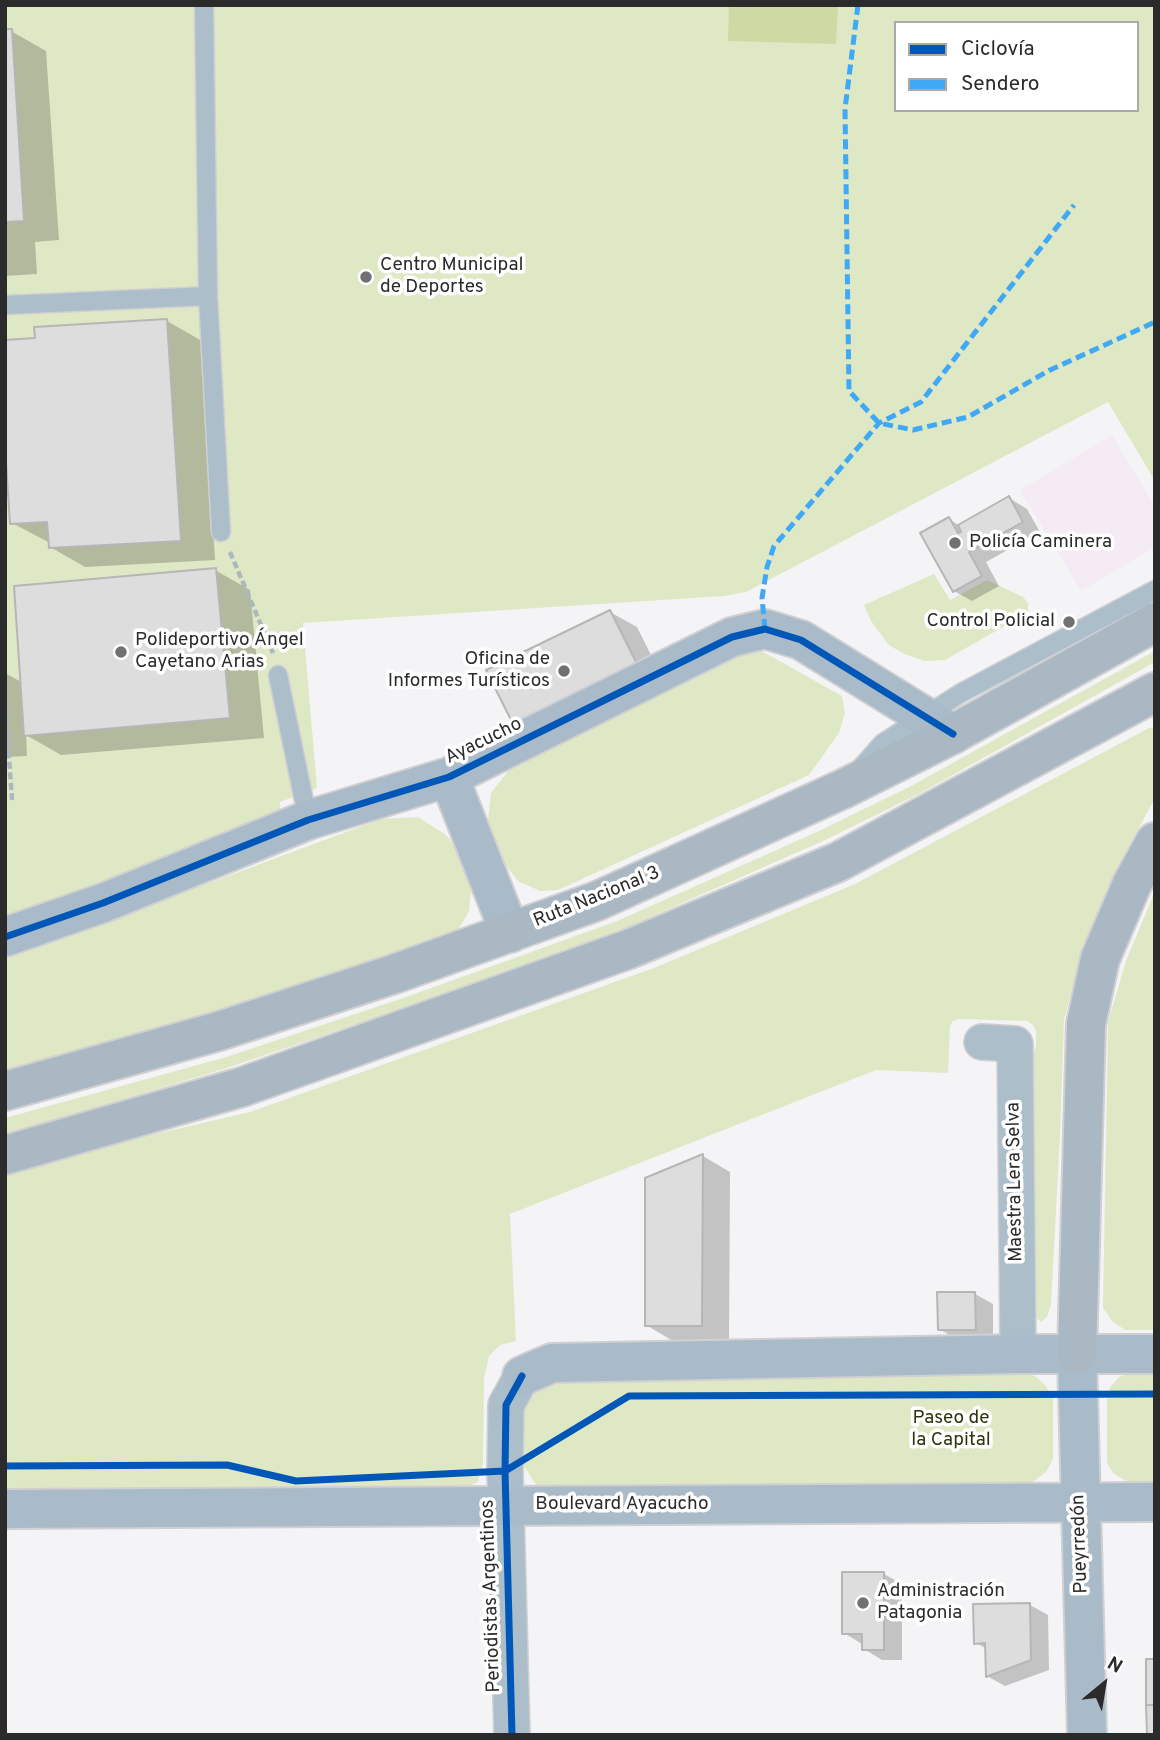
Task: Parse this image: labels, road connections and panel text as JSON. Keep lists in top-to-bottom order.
{
  "streets": {
    "highway": ["Ruta Nacional 3"],
    "main road": ["Ayacucho", "Boulevard Ayacucho", "Pueyrredón"],
    "street": ["Maestra Lera Selva", "Periodistas Argentinos"]
  },
  "crossings": [
    ["Ayacucho", "Ruta Nacional 3"],
    ["Boulevard Ayacucho", "Pueyrredón"],
    ["Boulevard Ayacucho", "Periodistas Argentinos"]
  ],
  "parks": ["Paseo de la Capital"],
  "places": [
    "Centro Municipal de Deportes",
    "Policía Caminera",
    "Control Policial",
    "Polideportivo Ángel Cayetano Arias",
    "Oficina de Informes Turísticos",
    "Administración Patagonia"
  ],
  "legend": ["Ciclovía", "Sendero"],
  "north": "top right"
}
